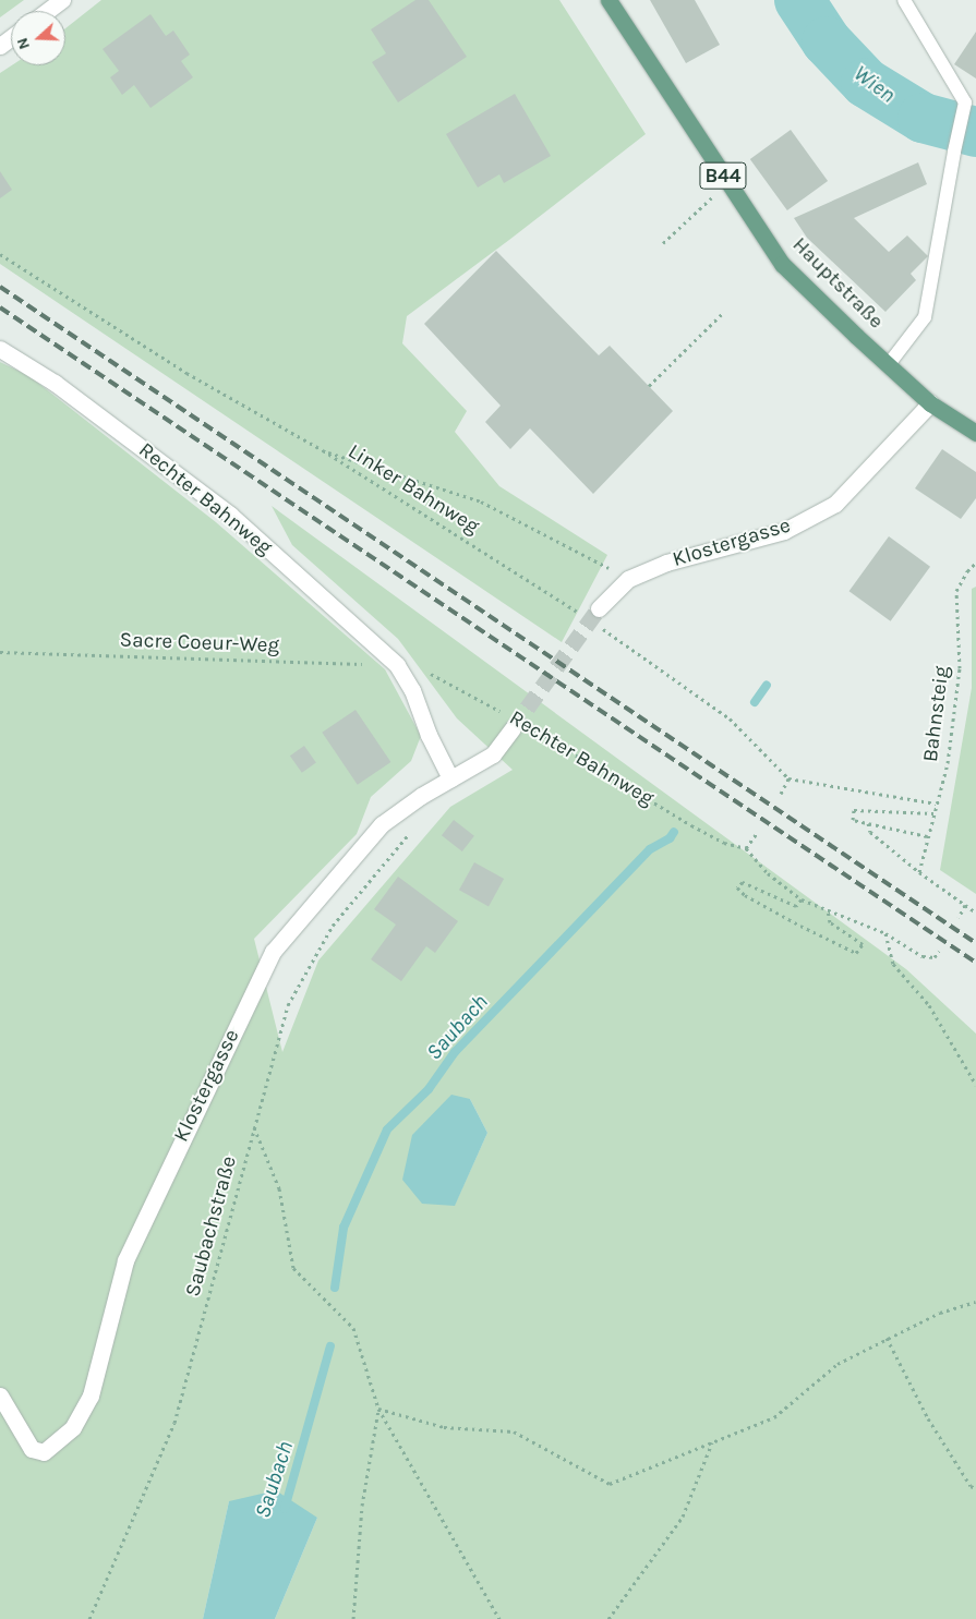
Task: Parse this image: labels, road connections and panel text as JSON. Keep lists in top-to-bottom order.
{
  "streets": {
    "main road": ["B44", "Hauptstraße"],
    "street": ["Rechter Bahnweg", "Klostergasse"],
    "path": [
      "Linker Bahnweg",
      "Sacre Coeur-Weg",
      "Bahnsteig",
      "Saubachstraße"
    ]
  },
  "crossings": [
    ["Hauptstraße", "Klostergasse"],
    ["Rechter Bahnweg", "Klostergasse"],
    ["Rechter Bahnweg", "Sacre Coeur-Weg"]
  ],
  "water": ["Wien", "Saubach"],
  "north": "left"
}
